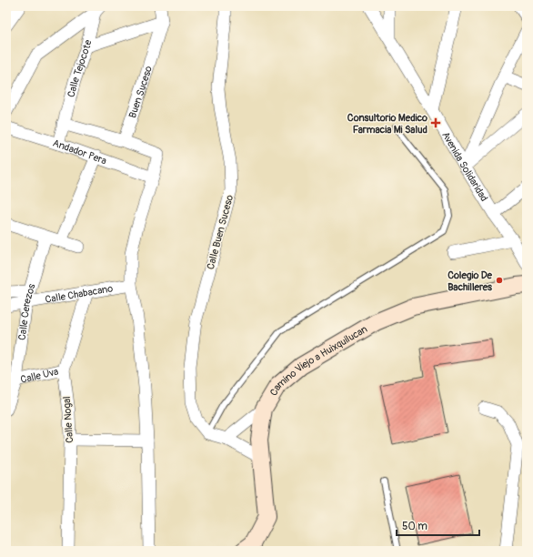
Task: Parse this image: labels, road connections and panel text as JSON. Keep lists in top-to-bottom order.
{
  "streets": {
    "main road": ["Camino Viejo a Huixquilucan"],
    "street": [
      "Calle Tejocote",
      "Buen Suceso",
      "Andador Pera",
      "Avenida Solidaridad",
      "Calle Buen Suceso",
      "Calle Chabacano",
      "Calle Cerezos",
      "Calle Uva",
      "Calle Nogal"
    ]
  },
  "crossings": [
    ["Calle Tejocote", "Andador Pera"],
    ["Calle Chabacano", "Calle Cerezos"],
    ["Calle Chabacano", "Calle Nogal"],
    ["Calle Cerezos", "Calle Uva"],
    ["Calle Uva", "Calle Nogal"]
  ],
  "places": {
    "health": ["Consultorio Medico Farmacia Mi Salud"],
    "other": ["Colegio De Bachilleres"]
  },
  "scale_bar": "50 m"
}
